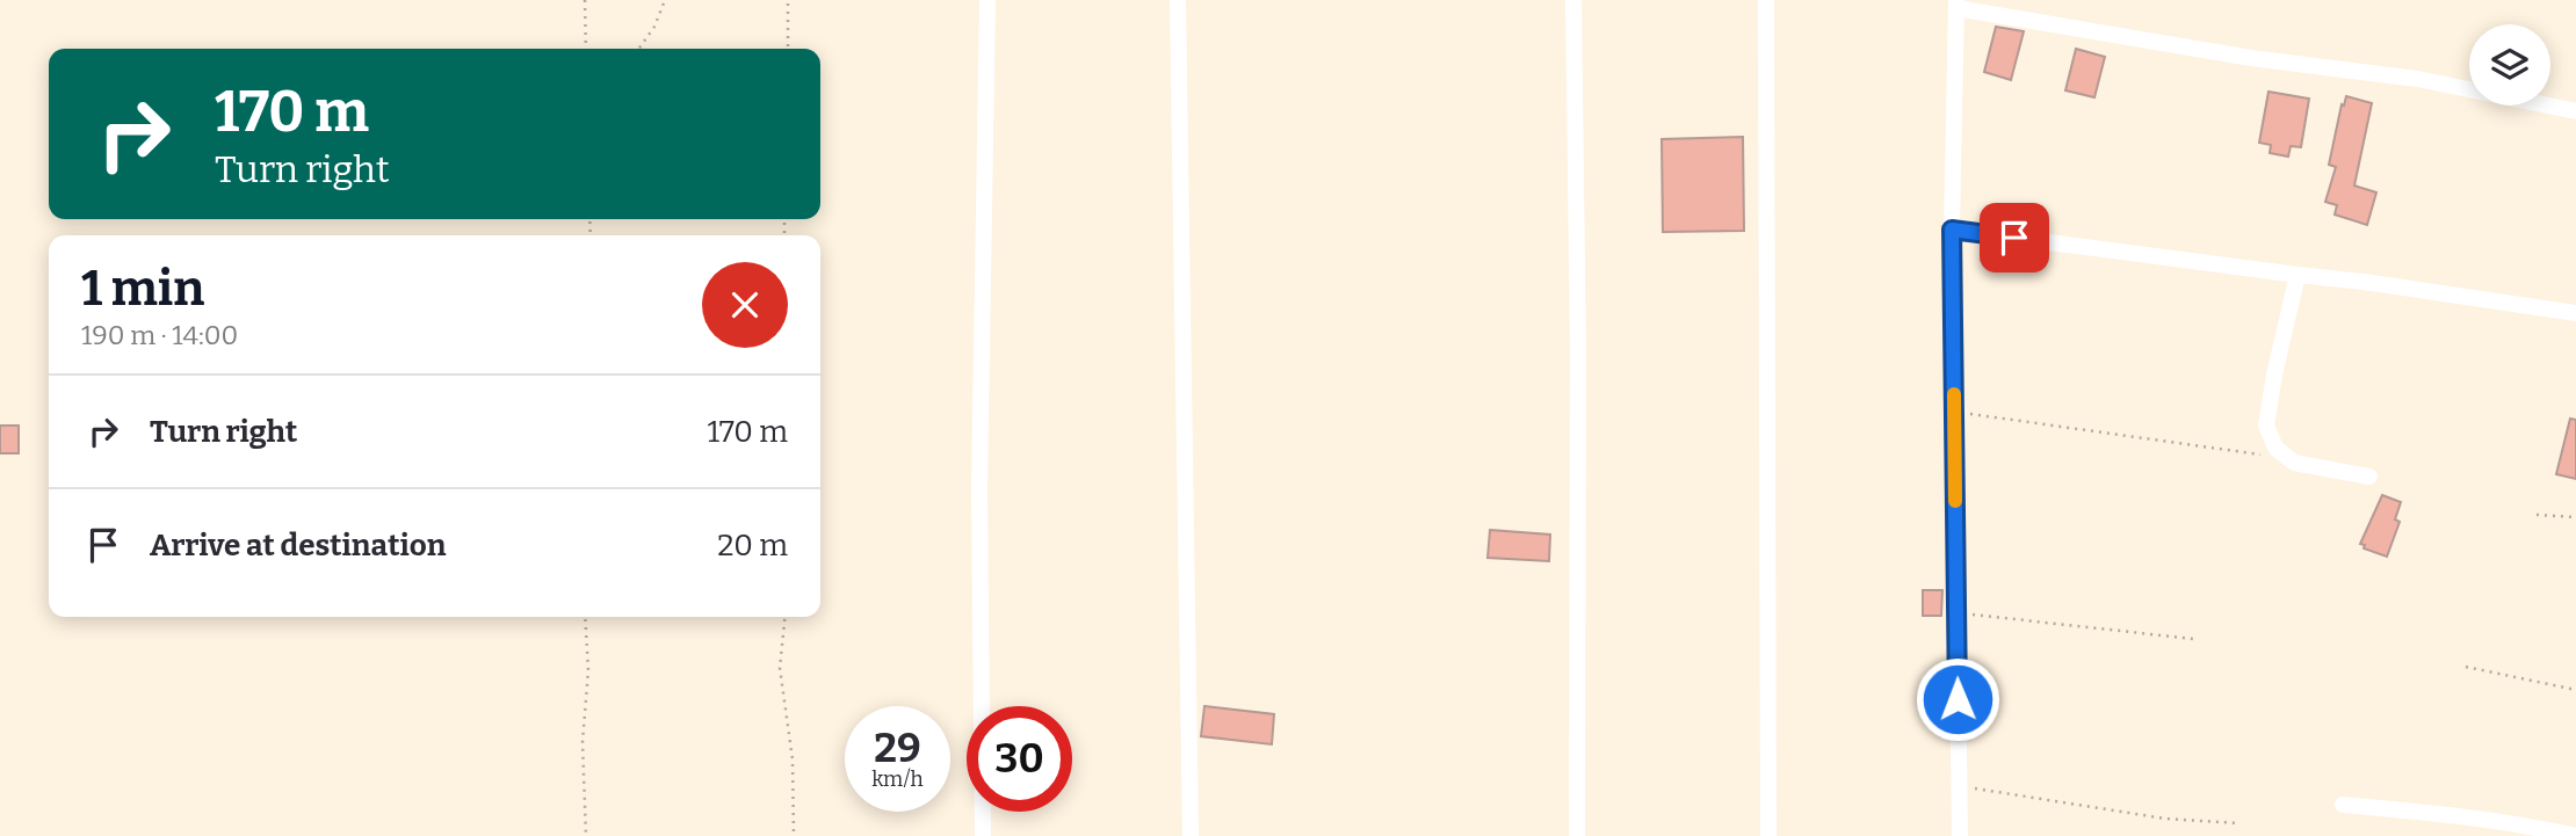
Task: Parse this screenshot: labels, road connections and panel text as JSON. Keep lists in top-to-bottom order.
{
  "page": {
    "turn": ["170 m", "Turn right"],
    "heading": ["1 min", "190 m · 14:00"],
    "list": [
      {
        "name": "Turn right",
        "value": "170 m"
      },
      {
        "name": "Arrive at destination",
        "value": "20 m"
      }
    ],
    "speed": "29 km/h",
    "limit": "30"
  }
}
